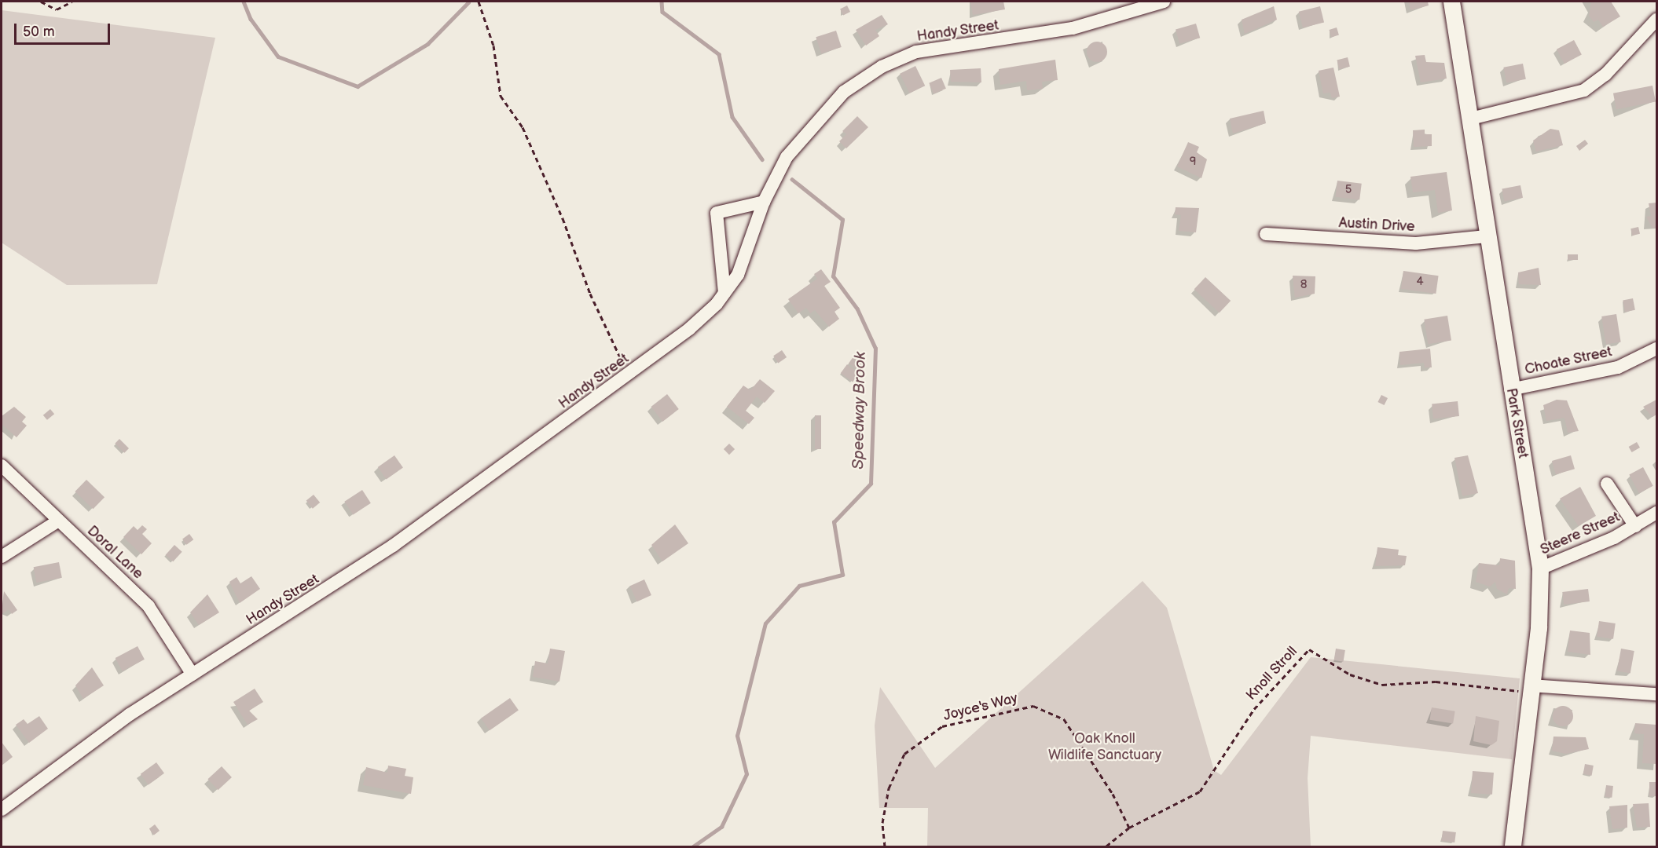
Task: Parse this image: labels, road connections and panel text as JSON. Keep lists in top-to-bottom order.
{
  "streets": {
    "main road": ["Park Street"],
    "street": [
      "Handy Street",
      "Austin Drive",
      "Choate Street",
      "Steere Street",
      "Doral Lane"
    ],
    "path": ["Knoll Stroll", "Joyce's Way"]
  },
  "crossings": [
    ["Handy Street", "Doral Lane"],
    ["Austin Drive", "Park Street"],
    ["Choate Street", "Park Street"],
    ["Park Street", "Steere Street"],
    ["Park Street", "Knoll Stroll"],
    ["Knoll Stroll", "Joyce's Way"]
  ],
  "water": ["Speedway Brook"],
  "parks": ["Oak Knoll Wildlife Sanctuary"],
  "house_numbers": [
    "9",
    "5",
    "4",
    "8"
  ],
  "scale_bar": "50 m"
}
